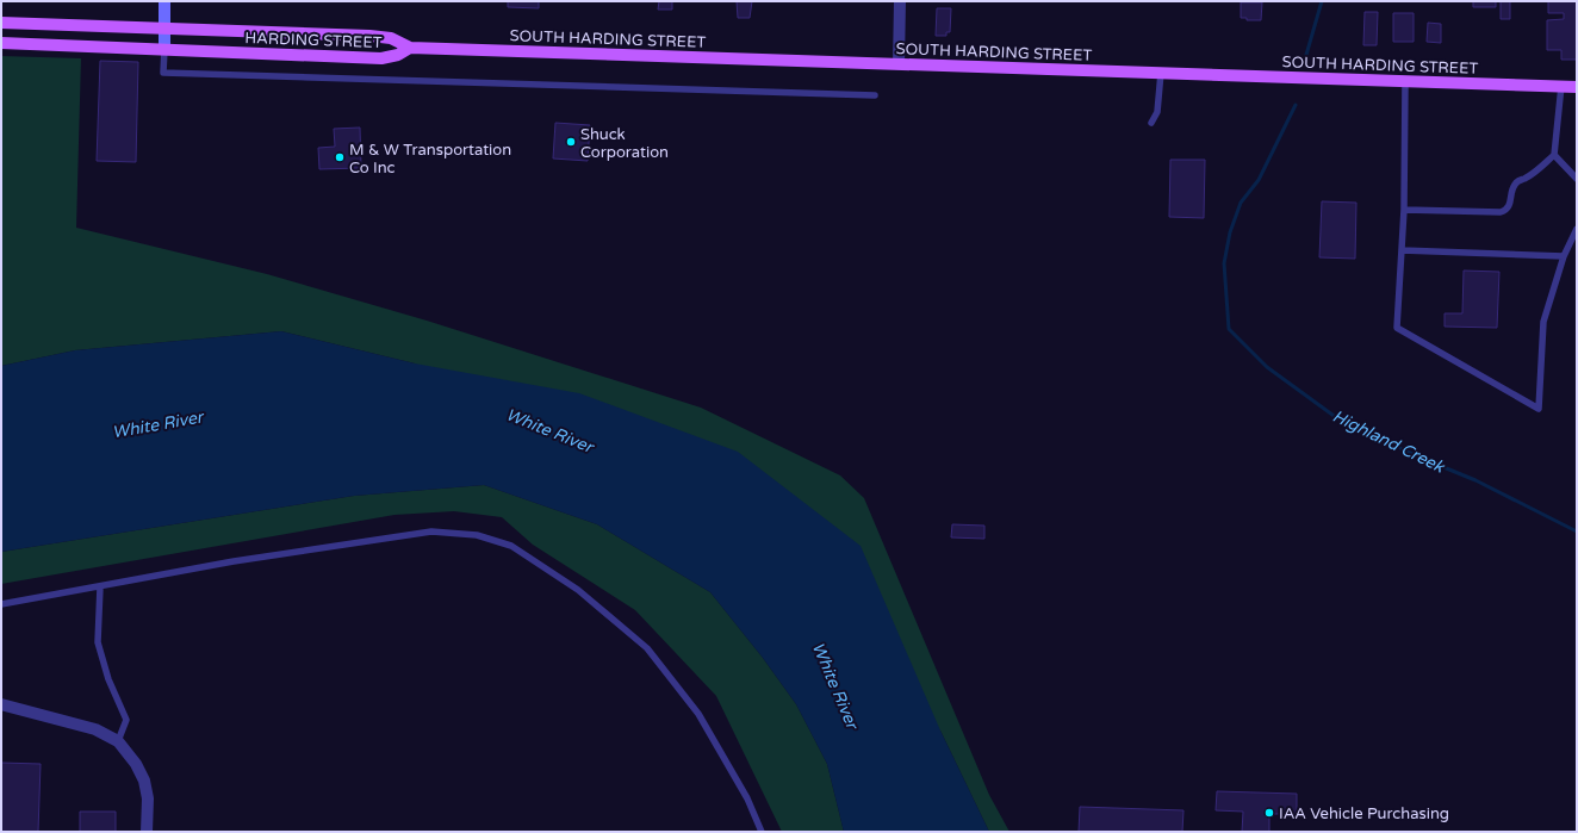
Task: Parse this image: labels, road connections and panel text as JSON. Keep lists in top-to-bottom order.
{
  "streets": {
    "main road": ["SOUTH HARDING STREET", "HARDING STREET"]
  },
  "crossings": [
    ["SOUTH HARDING STREET", "HARDING STREET"]
  ],
  "water": ["White River", "Highland Creek"],
  "places": ["Shuck Corporation", "M & W Transportation Co Inc", "IAA Vehicle Purchasing"]
}
